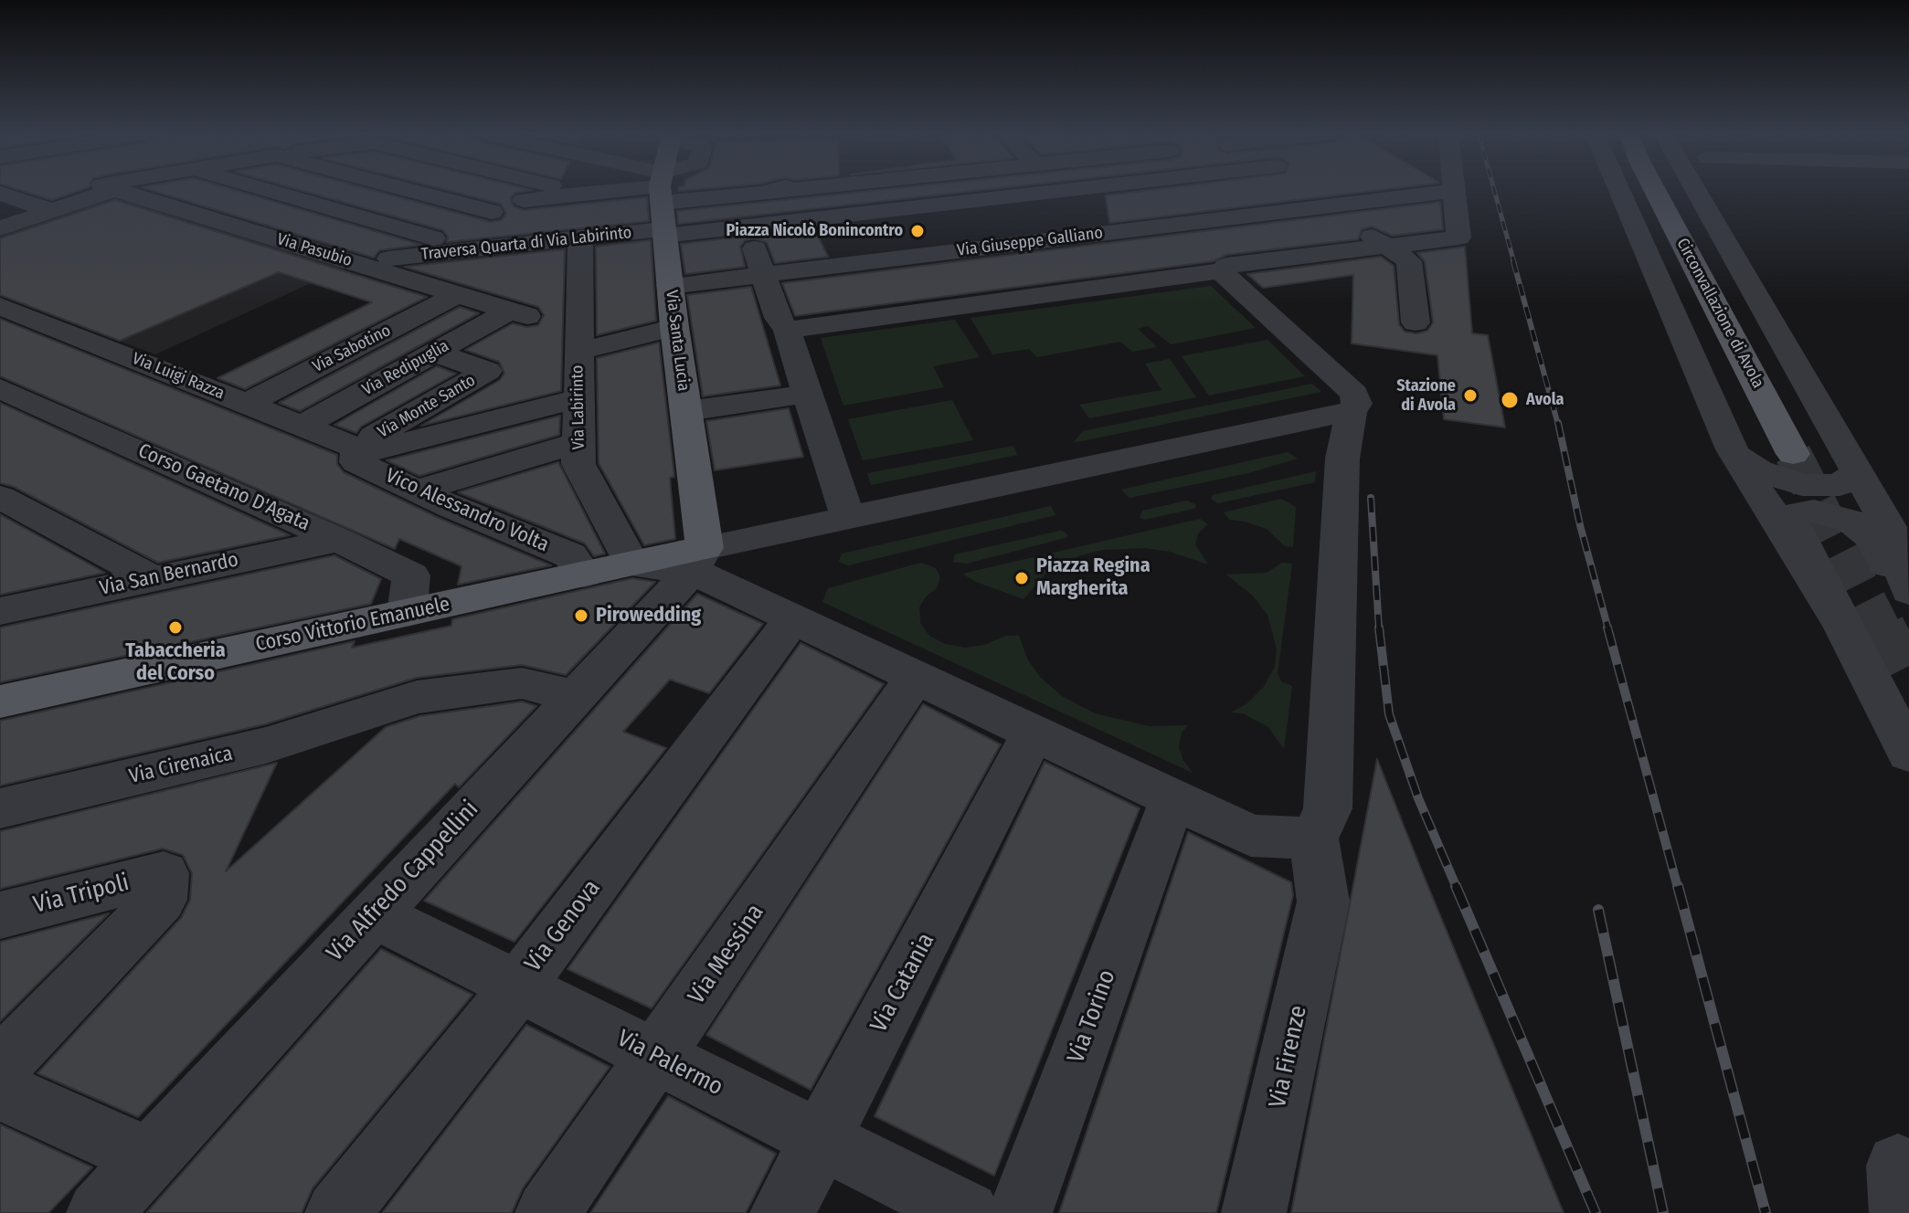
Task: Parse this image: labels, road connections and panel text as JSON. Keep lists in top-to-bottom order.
{
  "streets": {
    "main road": ["Circonvallazione di Avola", "Via Santa Lucia", "Corso Vittorio Emanuele"],
    "street": [
      "Via Giuseppe Galliano",
      "Traversa Quarta di Via Labirinto",
      "Via Pasubio",
      "Via Sabotino",
      "Via Redipuglia",
      "Via Luigi Razza",
      "Via Monte Santo",
      "Via Labirinto",
      "Corso Gaetano D'Agata",
      "Vico Alessandro Volta",
      "Via San Bernardo",
      "Via Cirenaica",
      "Via Alfredo Cappellini",
      "Via Tripoli",
      "Via Genova",
      "Via Messina",
      "Via Catania",
      "Via Torino",
      "Via Firenze",
      "Via Palermo"
    ]
  },
  "crossings": [
    ["Via Giuseppe Galliano", "Via Santa Lucia"],
    ["Traversa Quarta di Via Labirinto", "Via Pasubio"],
    ["Traversa Quarta di Via Labirinto", "Via Santa Lucia"],
    ["Traversa Quarta di Via Labirinto", "Via Labirinto"],
    ["Via Pasubio", "Via Sabotino"],
    ["Via Pasubio", "Via Redipuglia"],
    ["Via Santa Lucia", "Via Alfredo Cappellini"],
    ["Via Sabotino", "Via Luigi Razza"],
    ["Via Redipuglia", "Via Luigi Razza"],
    ["Via Redipuglia", "Via Monte Santo"],
    ["Via Luigi Razza", "Via Monte Santo"],
    ["Via Luigi Razza", "Vico Alessandro Volta"],
    ["Via Monte Santo", "Vico Alessandro Volta"],
    ["Via Labirinto", "Corso Vittorio Emanuele"],
    ["Corso Gaetano D'Agata", "Via San Bernardo"],
    ["Corso Gaetano D'Agata", "Corso Vittorio Emanuele"],
    ["Vico Alessandro Volta", "Corso Vittorio Emanuele"],
    ["Via Cirenaica", "Via Alfredo Cappellini"],
    ["Via Alfredo Cappellini", "Via Palermo"],
    ["Via Genova", "Via Palermo"],
    ["Via Messina", "Via Palermo"],
    ["Via Catania", "Via Palermo"]
  ],
  "places": [
    "Piazza Nicolò Bonincontro",
    "Stazione di Avola",
    "Avola",
    "Piazza Regina Margherita",
    "Pirowedding",
    "Tabaccheria del Corso"
  ]
}
